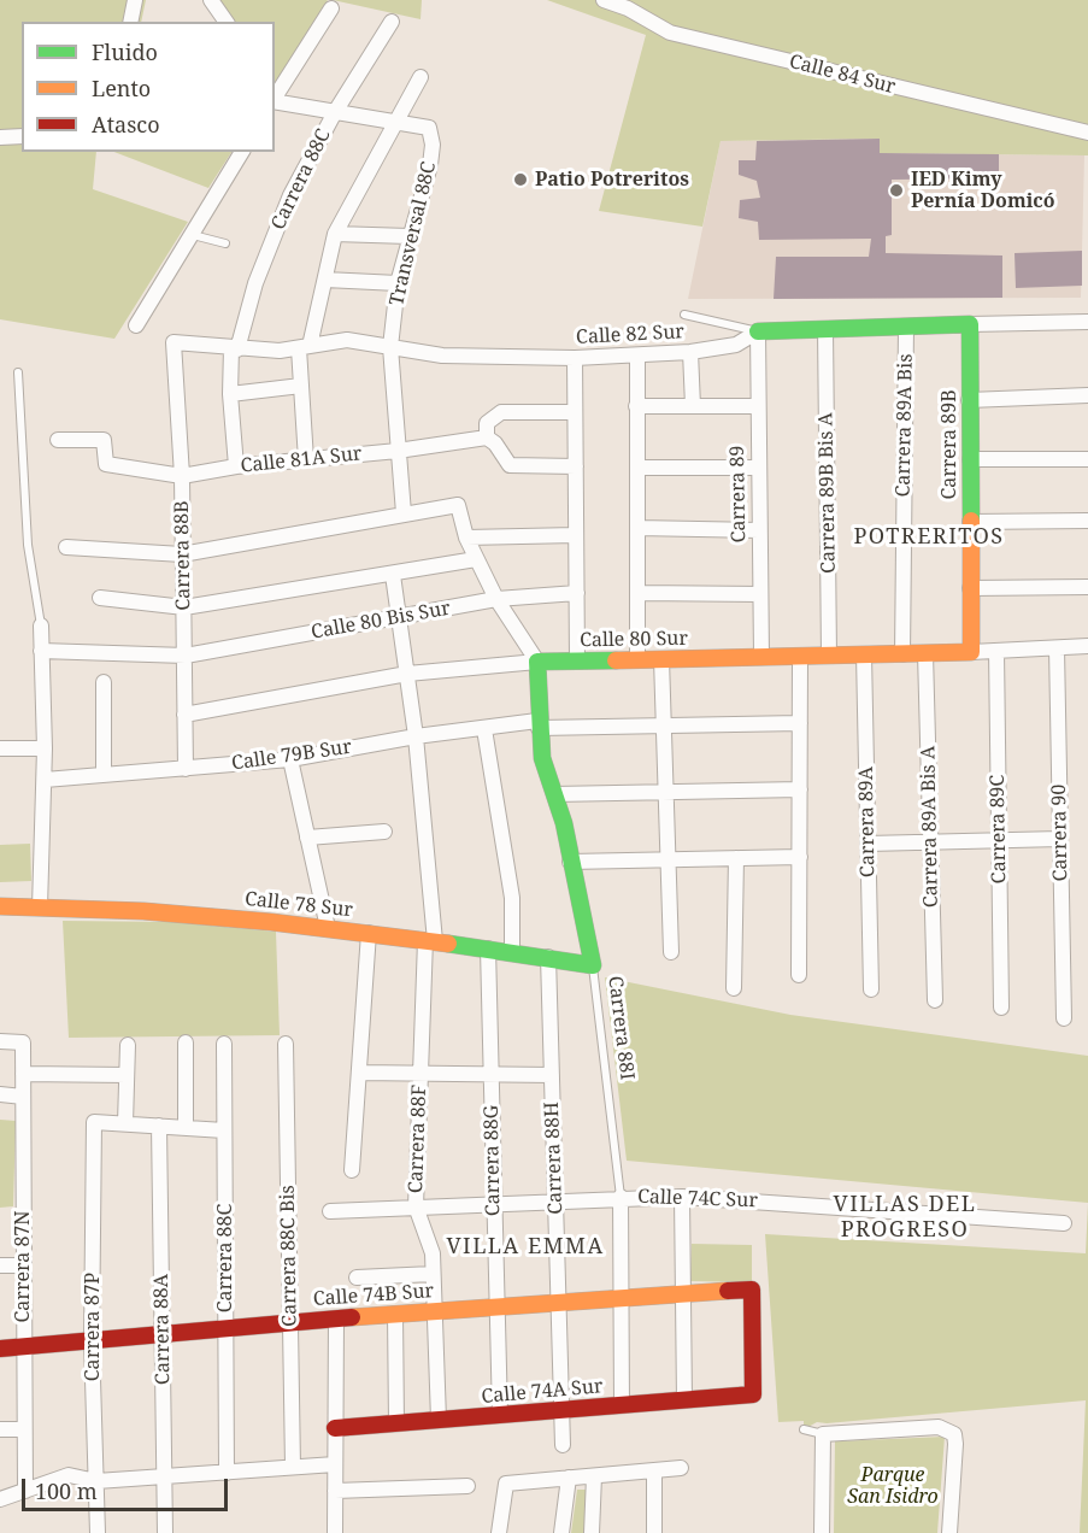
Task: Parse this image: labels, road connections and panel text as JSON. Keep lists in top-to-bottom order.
{
  "streets": {
    "street": [
      "Calle 84 Sur",
      "Carrera 88C",
      "Transversal 88C",
      "Calle 82 Sur",
      "Carrera 89A Bis",
      "Carrera 89B",
      "Calle 81A Sur",
      "Carrera 89B Bis A",
      "Carrera 89",
      "Carrera 88B",
      "Calle 80 Bis Sur",
      "Calle 80 Sur",
      "Calle 79B Sur",
      "Carrera 89A",
      "Carrera 89A Bis A",
      "Carrera 89C",
      "Carrera 90",
      "Calle 78 Sur",
      "Carrera 88I",
      "Carrera 88F",
      "Carrera 88H",
      "Carrera 88G",
      "Calle 74C Sur",
      "Carrera 88C Bis",
      "Carrera 87N",
      "Calle 74B Sur",
      "Carrera 87P",
      "Carrera 88A",
      "Calle 74A Sur"
    ]
  },
  "crossings": [
    ["Carrera 88C", "Calle 82 Sur"],
    ["Carrera 88C", "Calle 81A Sur"],
    ["Carrera 88C", "Calle 74B Sur"],
    ["Transversal 88C", "Calle 82 Sur"],
    ["Transversal 88C", "Calle 81A Sur"],
    ["Calle 82 Sur", "Carrera 89A Bis"],
    ["Calle 82 Sur", "Carrera 89B"],
    ["Calle 82 Sur", "Carrera 89B Bis A"],
    ["Calle 82 Sur", "Carrera 89"],
    ["Calle 82 Sur", "Carrera 88B"],
    ["Carrera 89A Bis", "Calle 80 Sur"],
    ["Carrera 89B", "Calle 80 Sur"],
    ["Calle 81A Sur", "Carrera 88B"],
    ["Carrera 89B Bis A", "Calle 80 Sur"],
    ["Carrera 89", "Calle 80 Sur"],
    ["Carrera 88B", "Calle 80 Bis Sur"],
    ["Carrera 88B", "Calle 80 Sur"],
    ["Carrera 88B", "Calle 79B Sur"],
    ["Calle 80 Bis Sur", "Carrera 88F"],
    ["Calle 80 Sur", "Carrera 89A"],
    ["Calle 80 Sur", "Carrera 89A Bis A"],
    ["Calle 80 Sur", "Carrera 89C"],
    ["Calle 80 Sur", "Carrera 90"],
    ["Calle 80 Sur", "Carrera 88I"],
    ["Calle 80 Sur", "Carrera 88F"],
    ["Calle 79B Sur", "Carrera 88I"],
    ["Calle 79B Sur", "Carrera 88F"],
    ["Calle 78 Sur", "Carrera 88I"],
    ["Calle 78 Sur", "Carrera 88F"],
    ["Calle 78 Sur", "Carrera 88H"],
    ["Calle 78 Sur", "Carrera 88G"],
    ["Carrera 88I", "Calle 74C Sur"],
    ["Carrera 88I", "Calle 74B Sur"],
    ["Carrera 88I", "Calle 74A Sur"],
    ["Carrera 88F", "Calle 74C Sur"],
    ["Carrera 88F", "Calle 74B Sur"],
    ["Carrera 88F", "Calle 74A Sur"],
    ["Carrera 88H", "Calle 74C Sur"],
    ["Carrera 88H", "Calle 74B Sur"],
    ["Carrera 88H", "Calle 74A Sur"],
    ["Carrera 88G", "Calle 74C Sur"],
    ["Carrera 88G", "Calle 74B Sur"],
    ["Carrera 88G", "Calle 74A Sur"],
    ["Carrera 88C Bis", "Calle 74B Sur"],
    ["Carrera 87N", "Calle 74B Sur"],
    ["Calle 74B Sur", "Carrera 87P"],
    ["Calle 74B Sur", "Carrera 88A"],
    ["Calle 74B Sur", "Calle 74A Sur"]
  ],
  "districts": ["POTRERITOS", "VILLAS DEL PROGRESO", "VILLA EMMA"],
  "parks": ["Parque San Isidro"],
  "places": ["Patio Potreritos", "IED Kimy Pernía Domicó"],
  "legend": ["Fluido", "Lento", "Atasco"],
  "scale_bar": "100 m"
}
